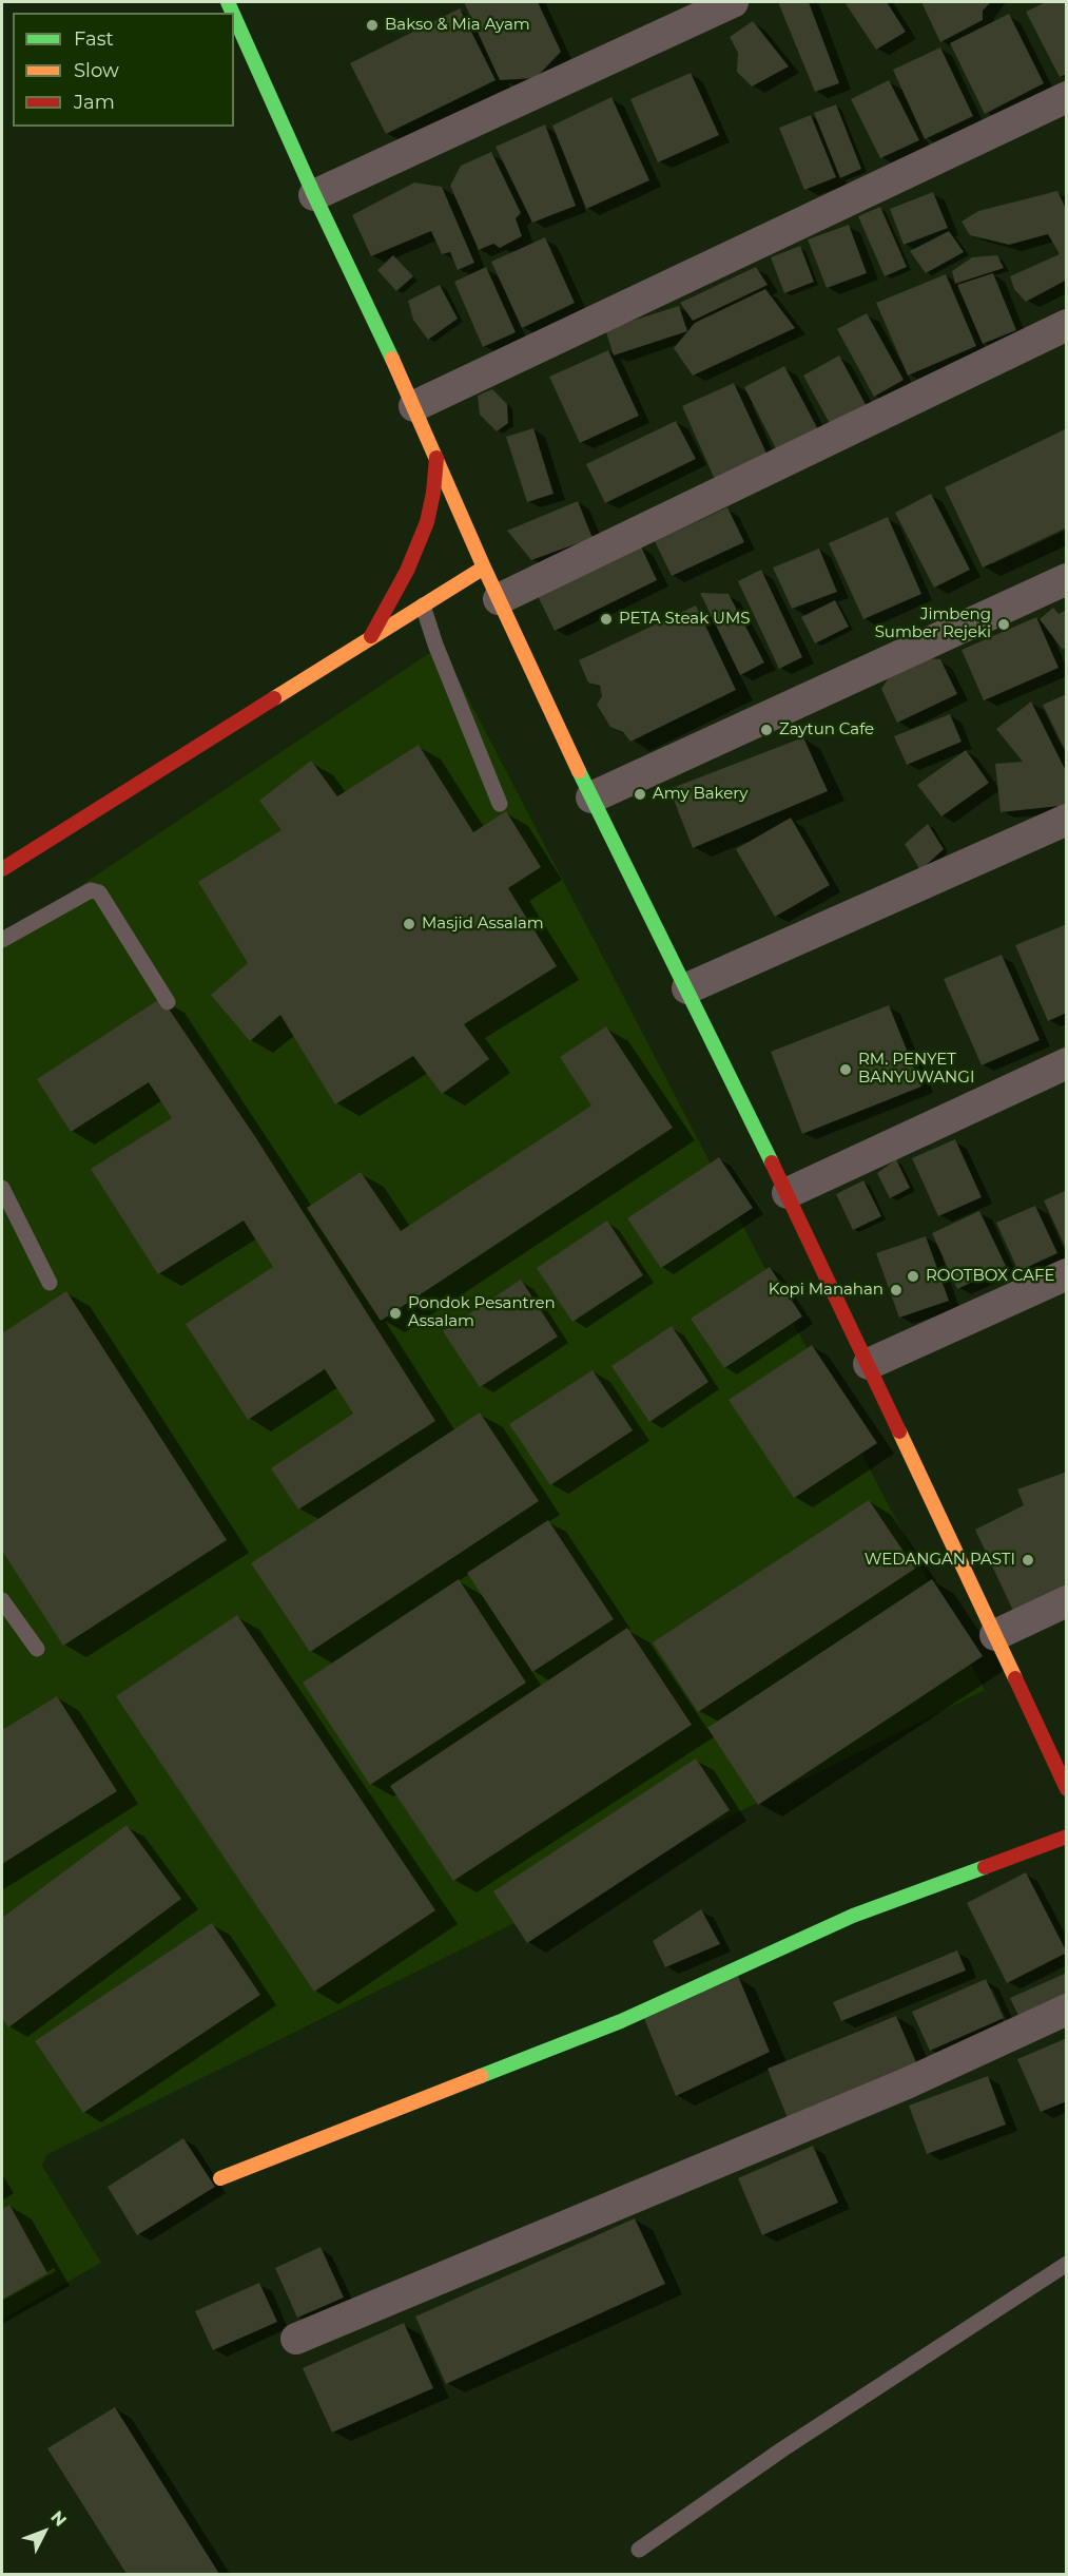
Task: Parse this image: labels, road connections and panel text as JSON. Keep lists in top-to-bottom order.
{
  "places": [
    "Bakso & Mia Ayam",
    "PETA Steak UMS",
    "Jimbeng Sumber Rejeki",
    "Zaytun Cafe",
    "Amy Bakery",
    "Masjid Assalam",
    "RM. PENYET BANYUWANGI",
    "ROOTBOX CAFE",
    "Kopi Manahan",
    "Pondok Pesantren Assalam",
    "WEDANGAN PASTI"
  ],
  "legend": ["Fast", "Slow", "Jam"],
  "north": "top right"
}
